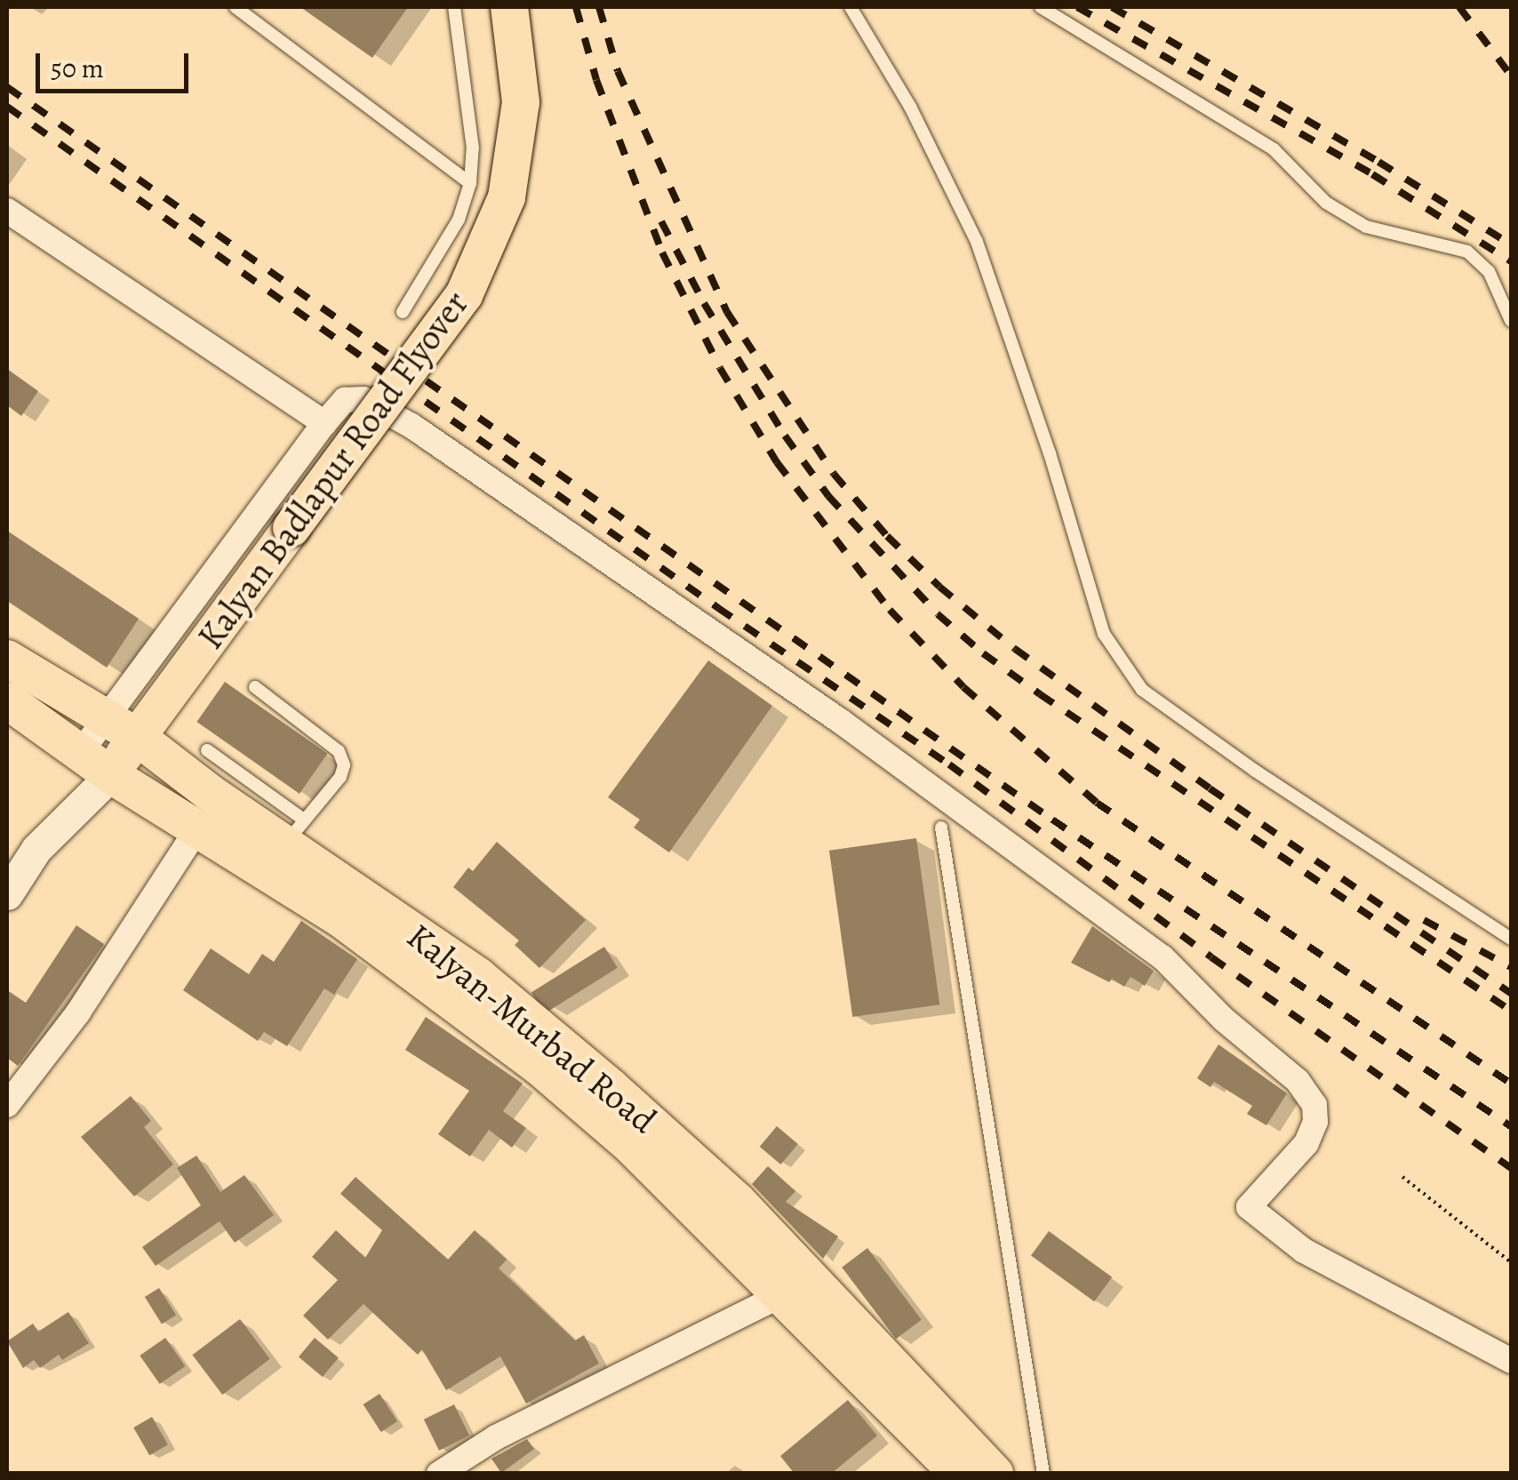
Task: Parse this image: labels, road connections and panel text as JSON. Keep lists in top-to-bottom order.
{
  "streets": {
    "main road": ["Kalyan Badlapur Road Flyover", "Kalyan-Murbad Road"]
  },
  "crossings": [
    ["Kalyan Badlapur Road Flyover", "Kalyan-Murbad Road"]
  ],
  "scale_bar": "50 m"
}
